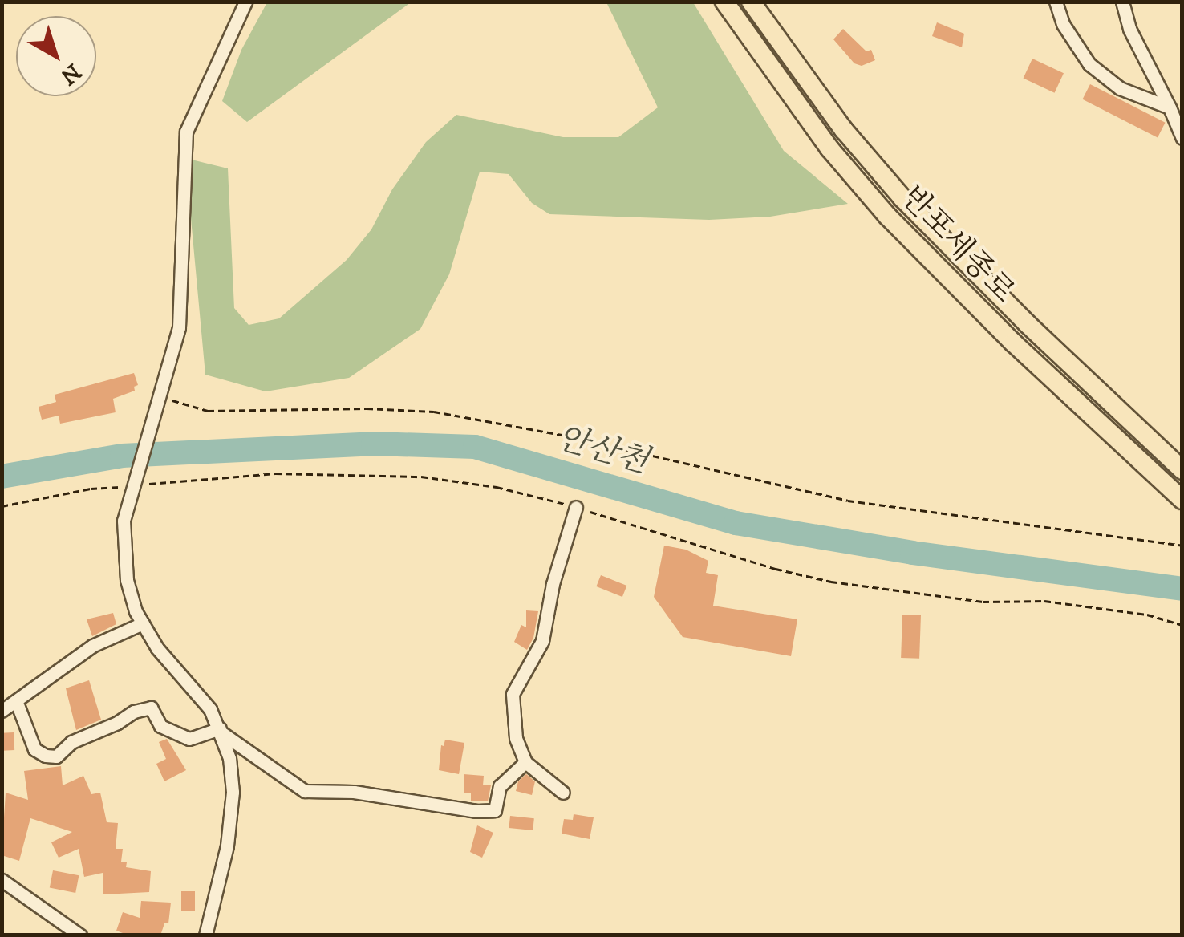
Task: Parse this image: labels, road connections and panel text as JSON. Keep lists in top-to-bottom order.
{
  "streets": {
    "highway": ["반포세종로"]
  },
  "water": ["안산천"],
  "north": "bottom right"
}
